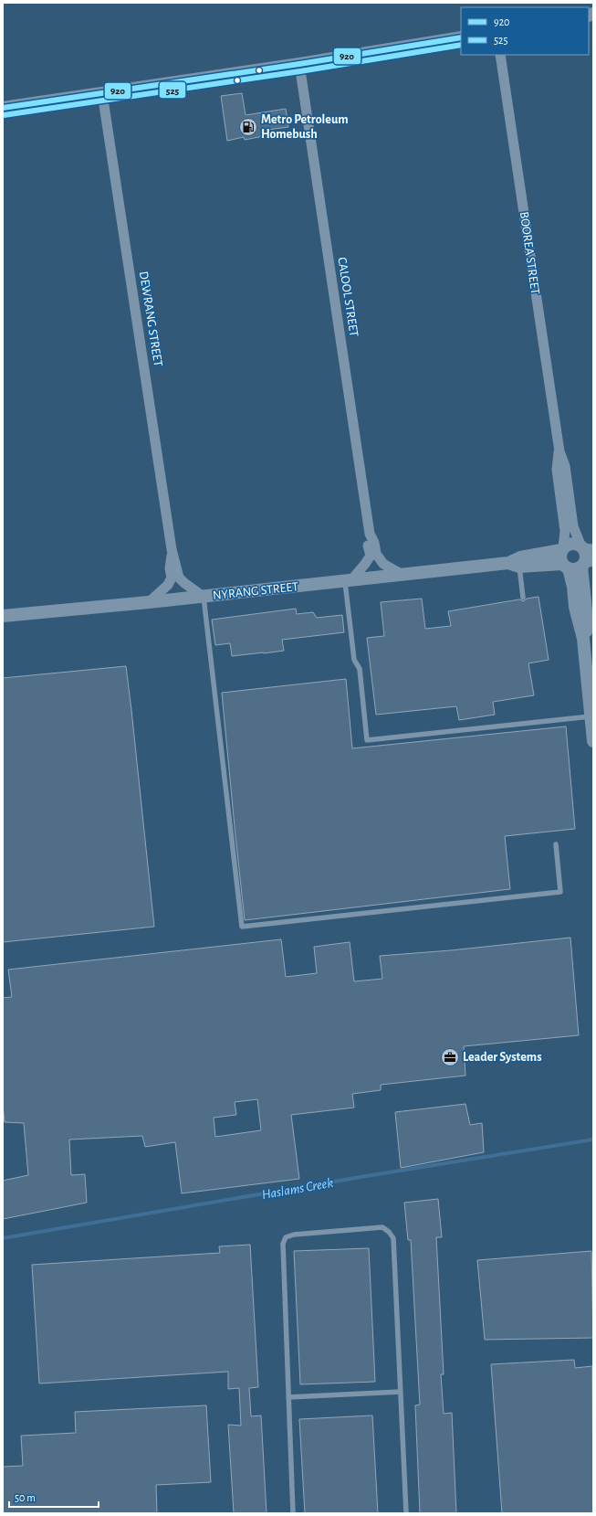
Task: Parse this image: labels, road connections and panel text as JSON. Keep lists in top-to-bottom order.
{
  "streets": {
    "street": [
      "BOOREA STREET",
      "CALOOL STREET",
      "DEWRANG STREET",
      "NYRANG STREET"
    ]
  },
  "crossings": [
    ["BOOREA STREET", "NYRANG STREET"],
    ["CALOOL STREET", "NYRANG STREET"],
    ["DEWRANG STREET", "NYRANG STREET"]
  ],
  "water": ["Haslams Creek"],
  "places": {
    "fuel station": ["Metro Petroleum Homebush"],
    "office": ["Leader Systems"]
  },
  "lines": ["transit line 920", "transit line 525"],
  "legend": ["920", "525"],
  "scale_bar": "50 m"
}
